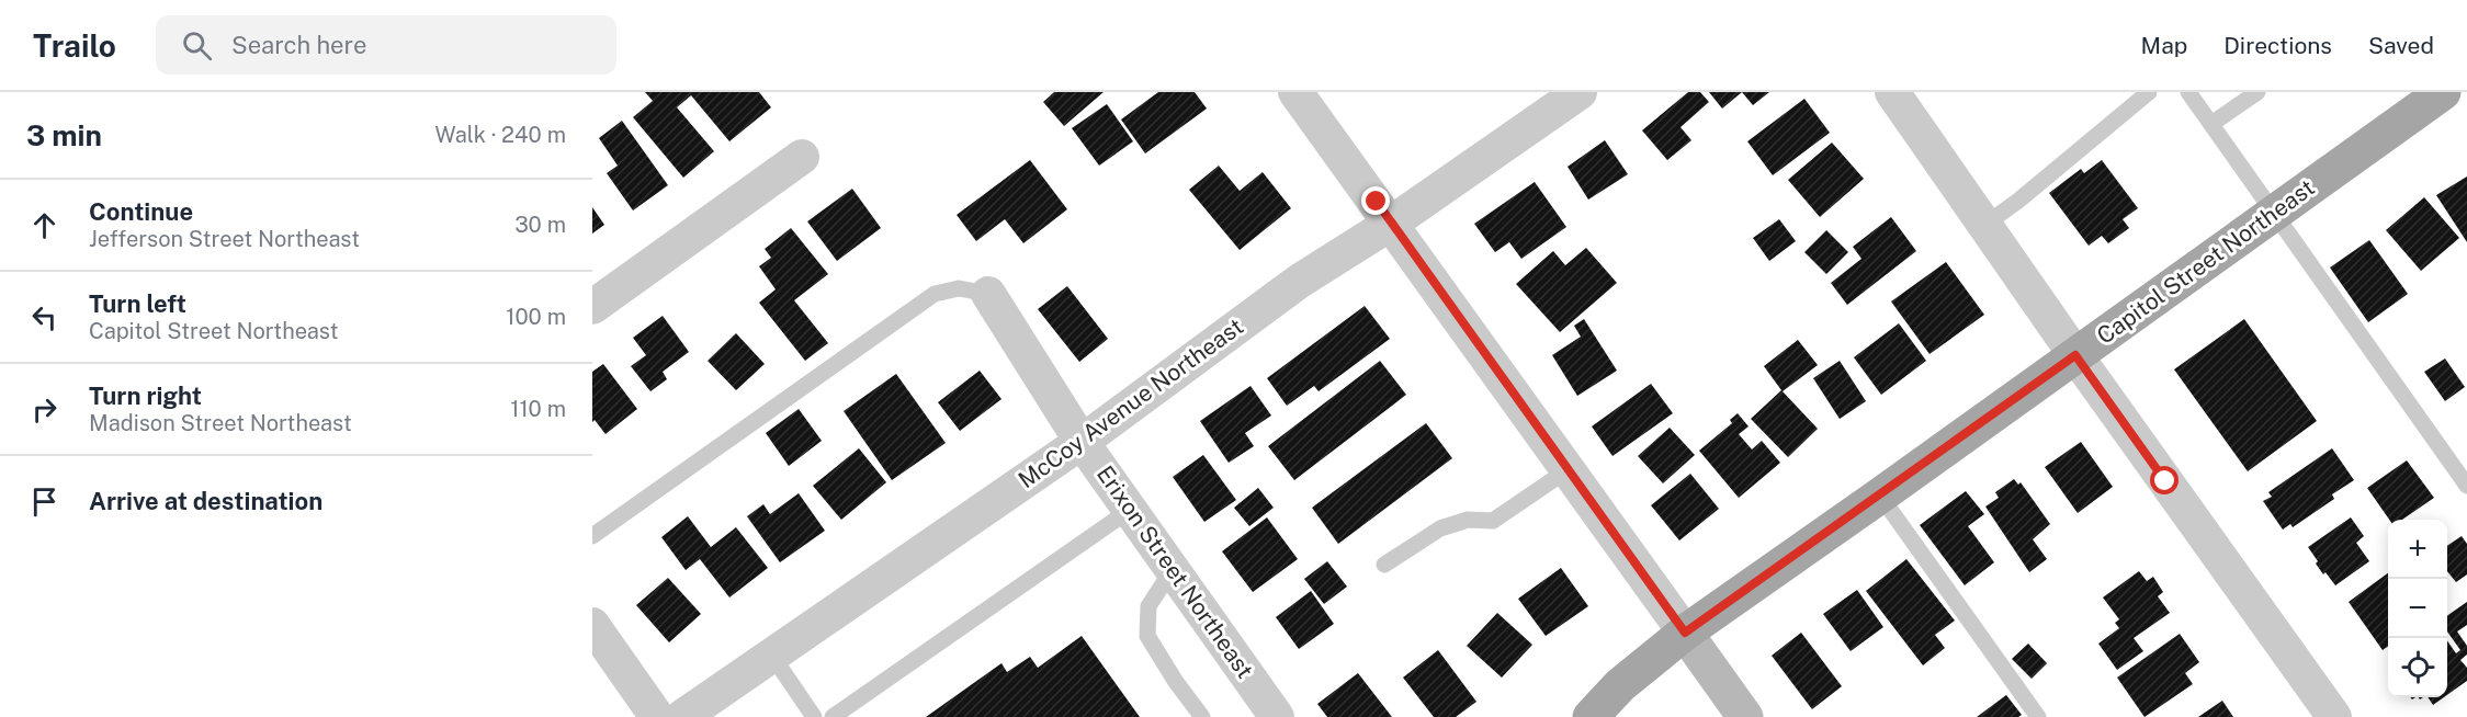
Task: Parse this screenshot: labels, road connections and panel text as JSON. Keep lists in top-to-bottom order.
{
  "streets": {
    "main road": ["Capitol Street Northeast"],
    "street": ["McCoy Avenue Northeast", "Erixon Street Northeast"]
  },
  "crossings": [
    ["McCoy Avenue Northeast", "Erixon Street Northeast"]
  ],
  "page": {
    "header": "Trailo",
    "search": "Search here",
    "nav": ["Map", "Directions", "Saved"],
    "heading": ["3 min", "Walk · 240 m"],
    "list": [
      ["Continue", "Jefferson Street Northeast", "30 m"],
      ["Turn left", "Capitol Street Northeast", "100 m"],
      ["Turn right", "Madison Street Northeast", "110 m"],
      "Arrive at destination"
    ],
    "map_buttons": ["+", "−"]
  }
}
